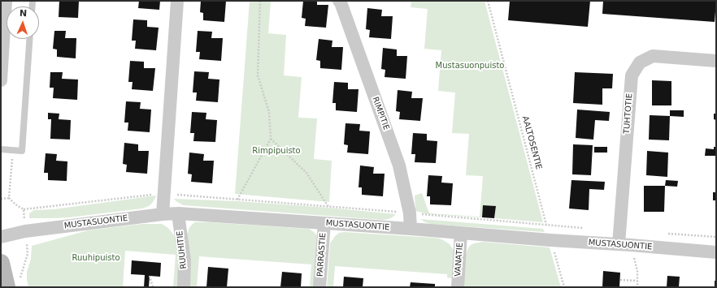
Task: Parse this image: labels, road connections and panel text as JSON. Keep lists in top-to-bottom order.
{
  "streets": {
    "street": [
      "RIMPITIE",
      "TUHTOTIE",
      "MUSTASUONTIE",
      "RUUHITIE",
      "PARRASTIE",
      "VANATIE"
    ],
    "path": ["AALTOSENTIE"]
  },
  "crossings": [
    ["RIMPITIE", "MUSTASUONTIE"],
    ["TUHTOTIE", "MUSTASUONTIE"],
    ["AALTOSENTIE", "MUSTASUONTIE"],
    ["MUSTASUONTIE", "RUUHITIE"],
    ["MUSTASUONTIE", "PARRASTIE"],
    ["MUSTASUONTIE", "VANATIE"]
  ],
  "parks": ["Mustasuonpuisto", "Rimpipuisto", "Ruuhipuisto"],
  "north": "top"
}
